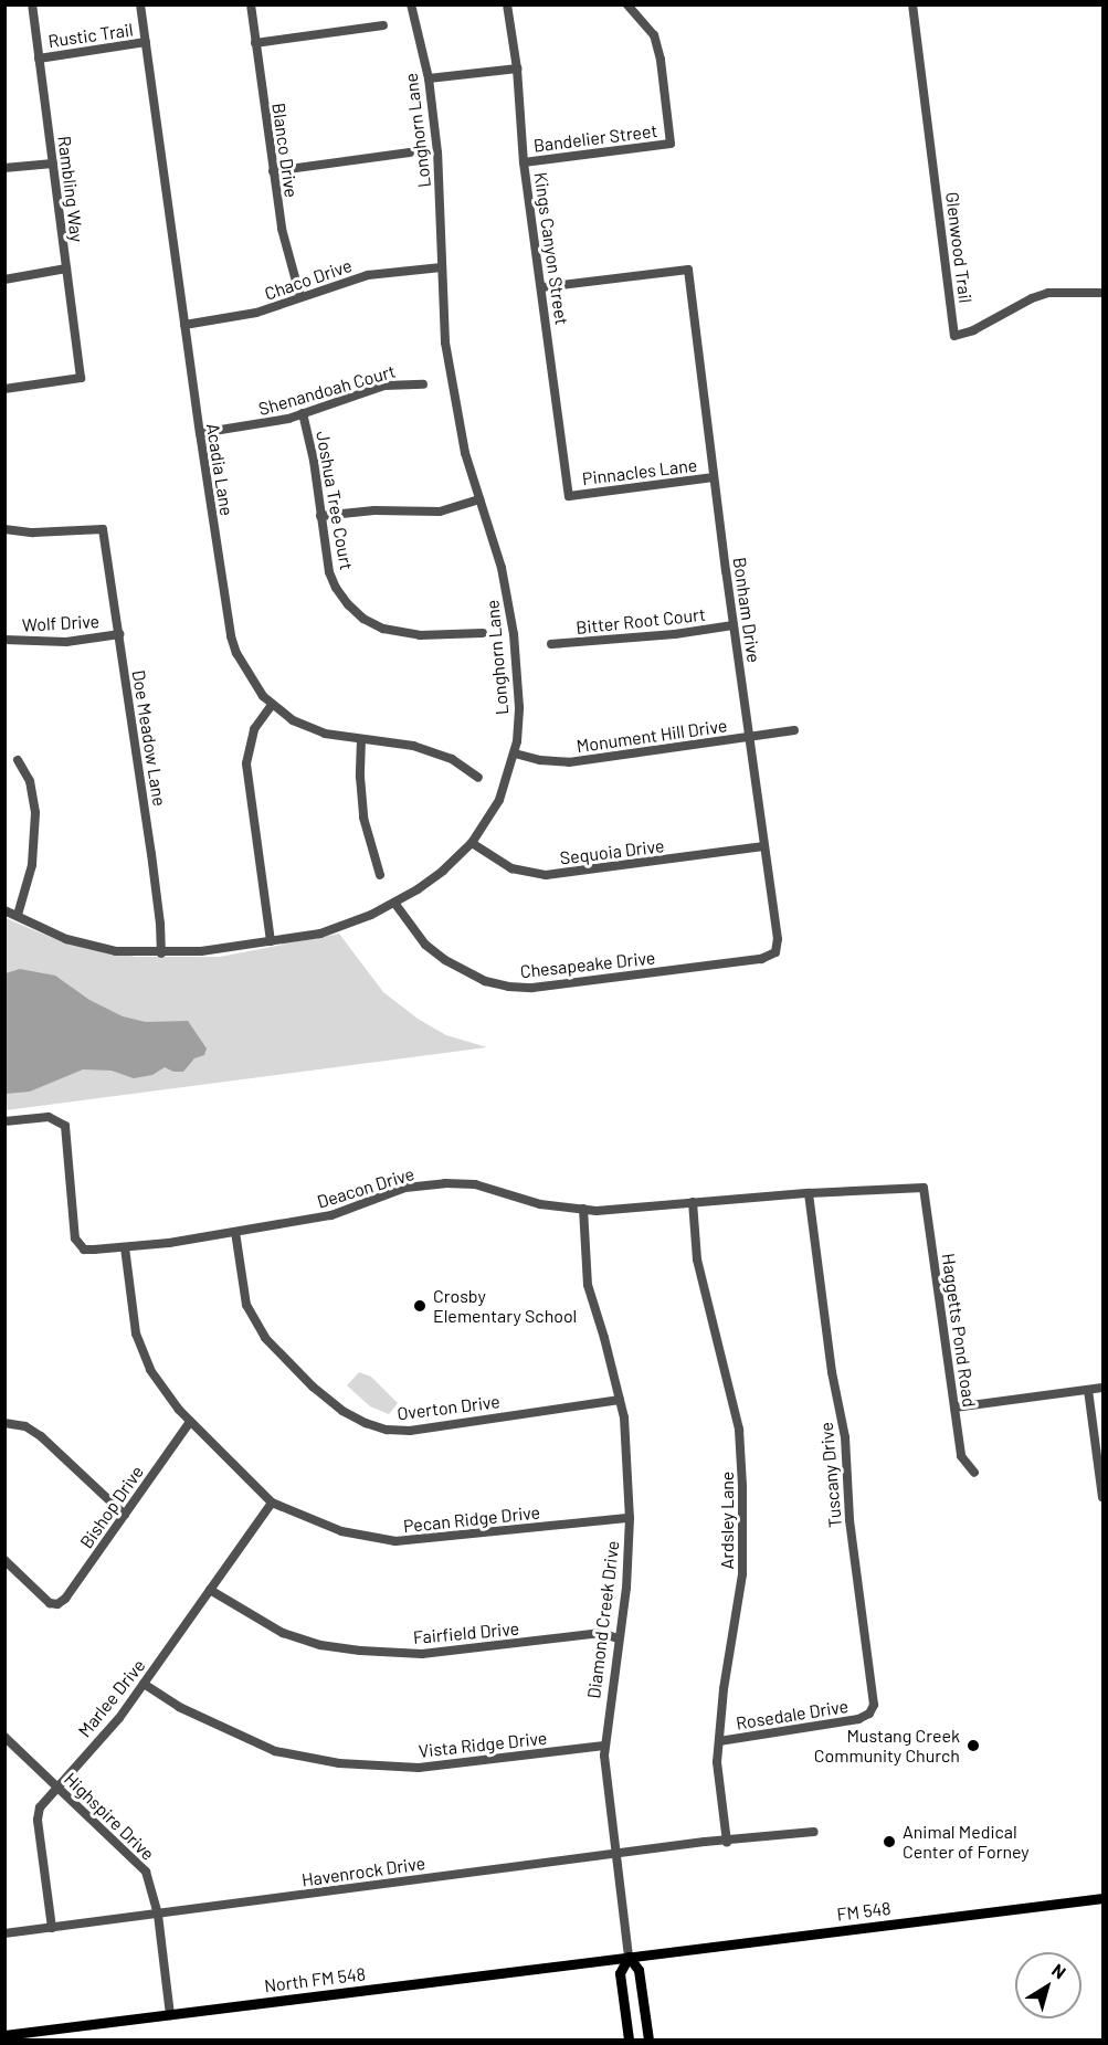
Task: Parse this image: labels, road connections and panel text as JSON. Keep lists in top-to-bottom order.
{
  "streets": {
    "main road": ["FM 548", "North FM 548"],
    "street": [
      "Rustic Trail",
      "Longhorn Lane",
      "Bandelier Street",
      "Blanco Drive",
      "Rambling Way",
      "Glenwood Trail",
      "Kings Canyon Street",
      "Chaco Drive",
      "Shenandoah Court",
      "Acadia Lane",
      "Pinnacles Lane",
      "Joshua Tree Court",
      "Bonham Drive",
      "Bitter Root Court",
      "Wolf Drive",
      "Monument Hill Drive",
      "Doe Meadow Lane",
      "Sequoia Drive",
      "Chesapeake Drive",
      "Deacon Drive",
      "Haggetts Pond Road",
      "Overton Drive",
      "Tuscany Drive",
      "Bishop Drive",
      "Pecan Ridge Drive",
      "Ardsley Lane",
      "Diamond Creek Drive",
      "Fairfield Drive",
      "Marlee Drive",
      "Rosedale Drive",
      "Vista Ridge Drive",
      "Highspire Drive",
      "Havenrock Drive"
    ]
  },
  "crossings": [
    ["Rustic Trail", "Rambling Way"],
    ["Rustic Trail", "Acadia Lane"],
    ["Longhorn Lane", "Chaco Drive"],
    ["Longhorn Lane", "Monument Hill Drive"],
    ["Longhorn Lane", "Doe Meadow Lane"],
    ["Longhorn Lane", "Sequoia Drive"],
    ["Longhorn Lane", "Chesapeake Drive"],
    ["Bandelier Street", "Kings Canyon Street"],
    ["Blanco Drive", "Chaco Drive"],
    ["Kings Canyon Street", "Pinnacles Lane"],
    ["Kings Canyon Street", "Bonham Drive"],
    ["Chaco Drive", "Acadia Lane"],
    ["Shenandoah Court", "Acadia Lane"],
    ["Shenandoah Court", "Joshua Tree Court"],
    ["Pinnacles Lane", "Bonham Drive"],
    ["Bonham Drive", "Bitter Root Court"],
    ["Bonham Drive", "Monument Hill Drive"],
    ["Bonham Drive", "Sequoia Drive"],
    ["Bonham Drive", "Chesapeake Drive"],
    ["Wolf Drive", "Doe Meadow Lane"],
    ["Deacon Drive", "Haggetts Pond Road"],
    ["Deacon Drive", "Overton Drive"],
    ["Deacon Drive", "Tuscany Drive"],
    ["Deacon Drive", "Pecan Ridge Drive"],
    ["Deacon Drive", "Ardsley Lane"],
    ["Deacon Drive", "Diamond Creek Drive"],
    ["Overton Drive", "Diamond Creek Drive"],
    ["Tuscany Drive", "Rosedale Drive"],
    ["Bishop Drive", "Pecan Ridge Drive"],
    ["Pecan Ridge Drive", "Diamond Creek Drive"],
    ["Pecan Ridge Drive", "Marlee Drive"],
    ["Ardsley Lane", "Rosedale Drive"],
    ["Ardsley Lane", "Havenrock Drive"],
    ["Diamond Creek Drive", "Fairfield Drive"],
    ["Diamond Creek Drive", "Vista Ridge Drive"],
    ["Diamond Creek Drive", "Havenrock Drive"],
    ["Diamond Creek Drive", "FM 548"],
    ["Diamond Creek Drive", "North FM 548"],
    ["Fairfield Drive", "Marlee Drive"],
    ["Marlee Drive", "Vista Ridge Drive"],
    ["Marlee Drive", "Highspire Drive"],
    ["Marlee Drive", "Havenrock Drive"],
    ["Highspire Drive", "Havenrock Drive"],
    ["Highspire Drive", "North FM 548"],
    ["FM 548", "North FM 548"]
  ],
  "places": ["Crosby Elementary School", "Mustang Creek Community Church", "Animal Medical Center of Forney"],
  "north": "top right"
}
